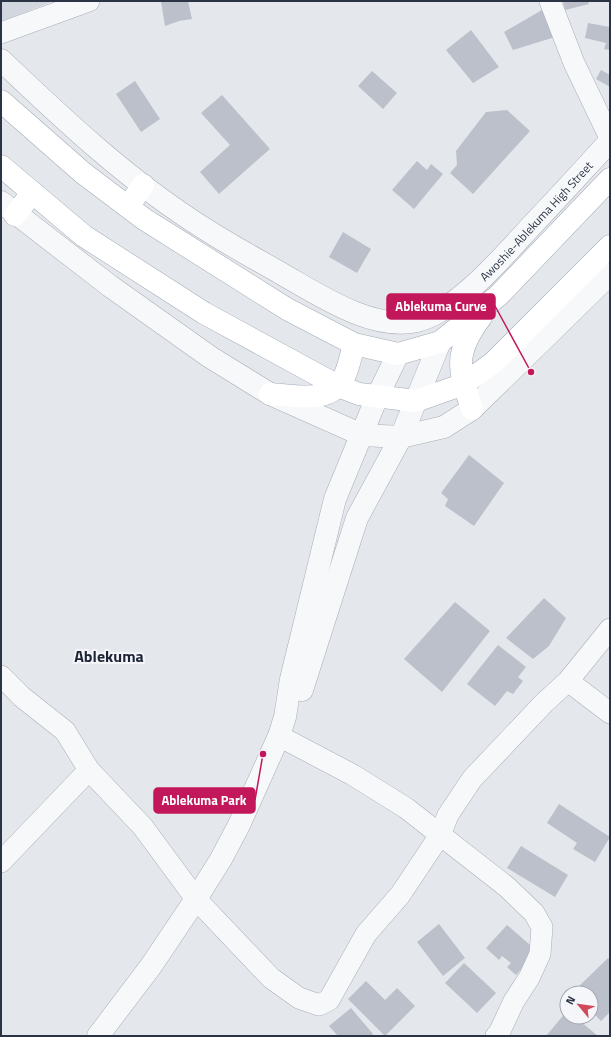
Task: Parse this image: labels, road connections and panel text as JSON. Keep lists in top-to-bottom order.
{
  "streets": {
    "street": ["Awoshie-Ablekuma High Street"]
  },
  "districts": ["Ablekuma"],
  "places": ["Ablekuma Curve", "Ablekuma Park"],
  "north": "top left"
}
